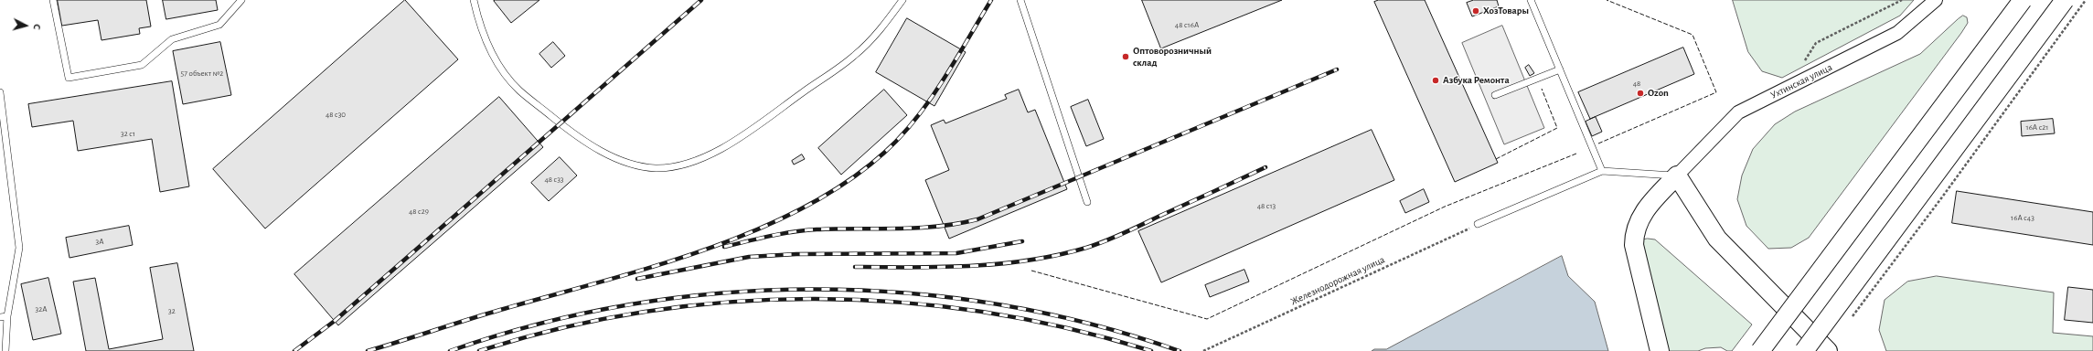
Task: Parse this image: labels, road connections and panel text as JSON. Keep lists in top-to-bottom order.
{
  "streets": {
    "street": ["Ухтинская улица"],
    "path": ["Железнодорожная улица"]
  },
  "places": [
    "ХозТовары",
    "Оптоворозничный склад",
    "Азбука Ремонта",
    "Ozon"
  ],
  "house_numbers": [
    "48 с16А",
    "57 объект №2",
    "48",
    "48 с30",
    "16А с21",
    "32 с1",
    "48 с33",
    "48 с13",
    "48 с29",
    "16А с43",
    "3А",
    "32А",
    "32"
  ],
  "north": "right"
}
